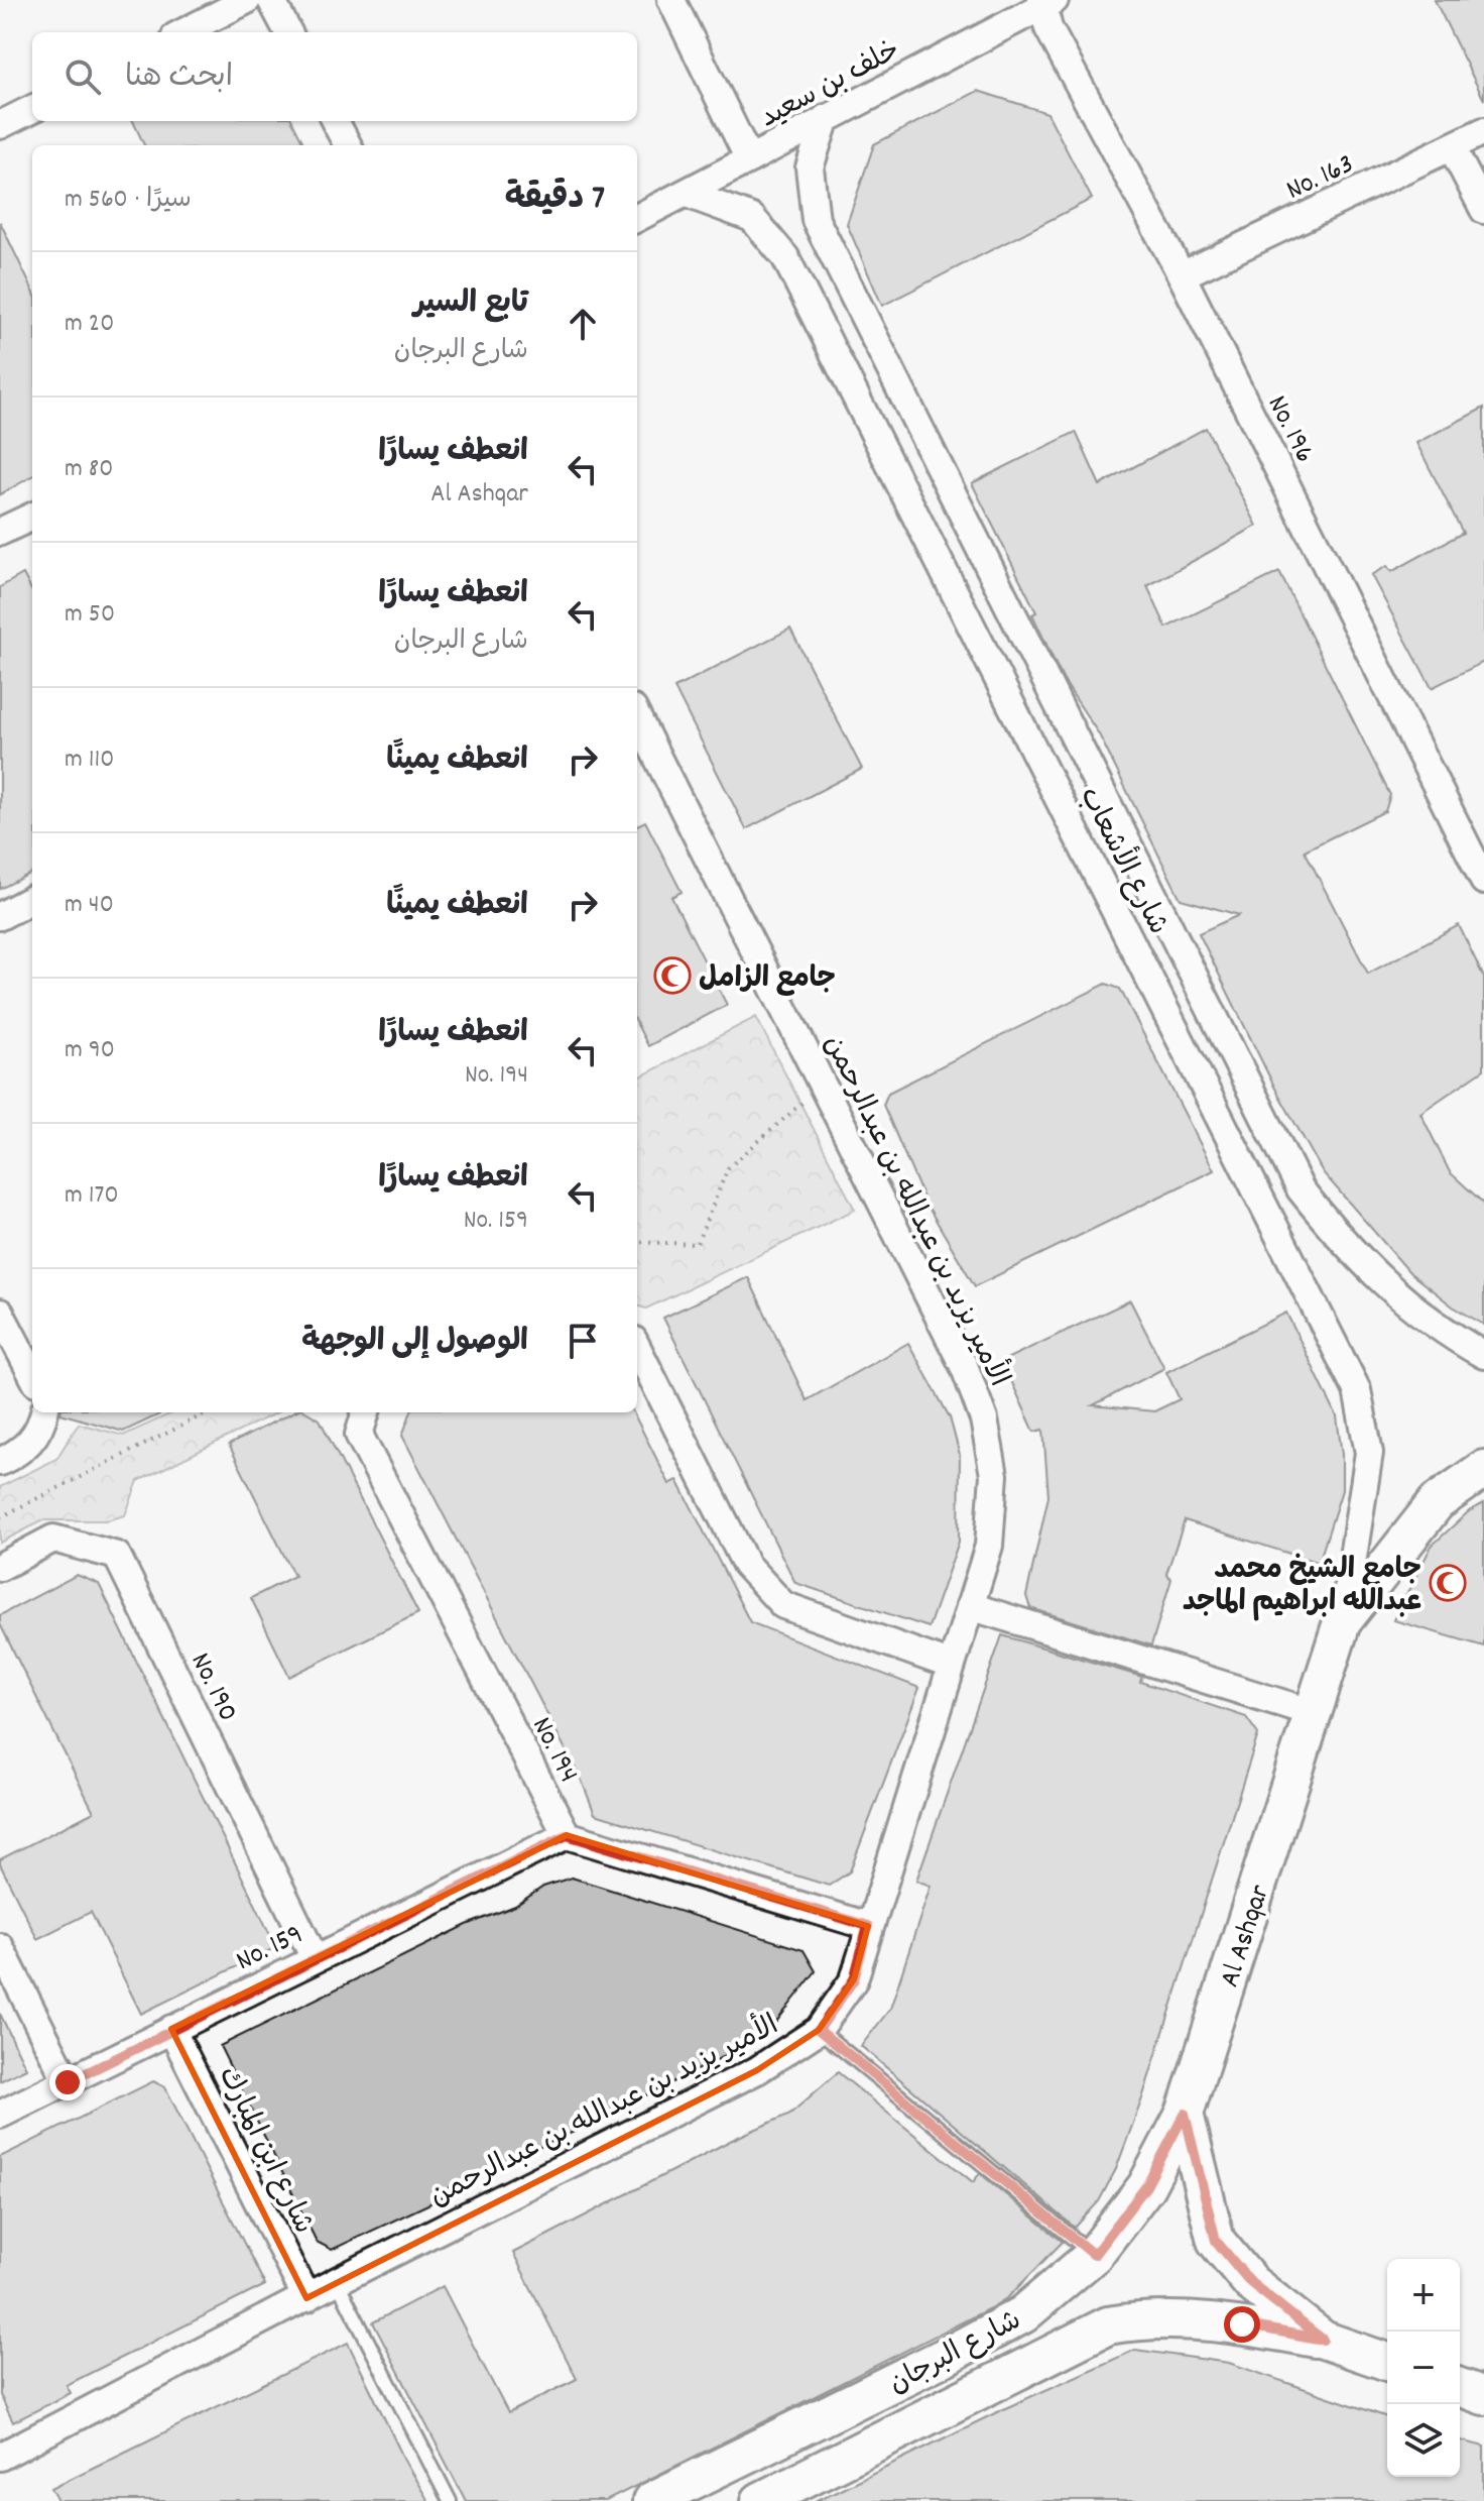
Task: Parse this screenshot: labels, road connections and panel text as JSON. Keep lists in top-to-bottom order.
{
  "streets": {
    "street": [
      "خلف بن سعيد",
      "No. 163",
      "No. 196",
      "شارع الأشعاب",
      "الأمير يزيد بن عبدالله بن عبدالرحمن",
      "No. 190",
      "No. 194",
      "Al Ashqar",
      "No. 159",
      "شارع ابن المبارك",
      "شارع البرجان"
    ]
  },
  "crossings": [
    ["خلف بن سعيد", "No. 196"],
    ["خلف بن سعيد", "شارع الأشعاب"],
    ["No. 163", "No. 196"],
    ["شارع الأشعاب", "Al Ashqar"],
    ["الأمير يزيد بن عبدالله بن عبدالرحمن", "شارع ابن المبارك"],
    ["No. 190", "No. 159"],
    ["No. 194", "No. 159"],
    ["Al Ashqar", "شارع البرجان"],
    ["No. 159", "شارع ابن المبارك"]
  ],
  "places": {
    "mosque": ["جامع الزامل", "جامع الشيخ محمد عبدالله ابراهيم الماجد"]
  },
  "page": {
    "search": "ابحث هنا",
    "heading": ["7 دقيقة", "سيرًا · 560 m"],
    "list": [
      ["تابع السير", "شارع البرجان", "20 m"],
      ["انعطف يسارًا", "Al Ashqar", "80 m"],
      ["انعطف يسارًا", "شارع البرجان", "50 m"],
      ["انعطف يمينًا", "110 m"],
      ["انعطف يمينًا", "40 m"],
      ["انعطف يسارًا", "No. 194", "90 m"],
      ["انعطف يسارًا", "No. 159", "170 m"],
      "الوصول إلى الوجهة"
    ],
    "map_buttons": ["+", "−"]
  }
}
